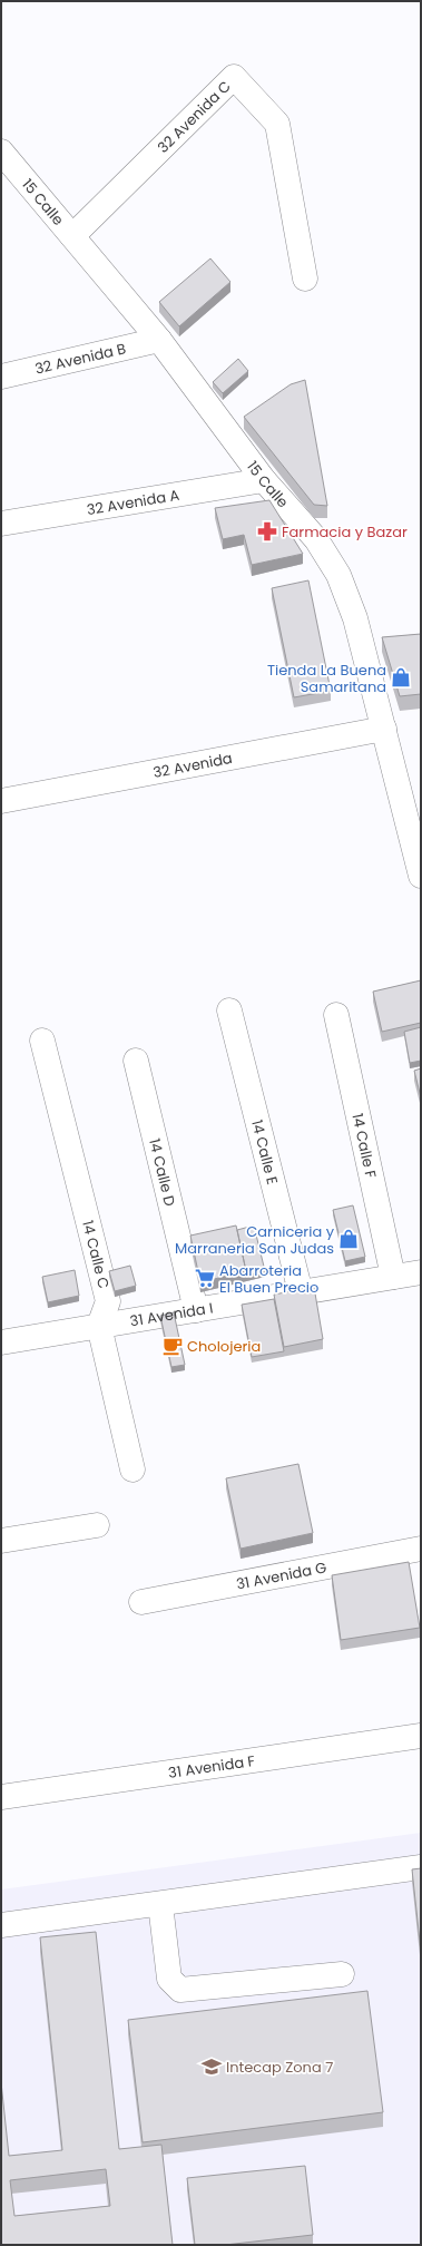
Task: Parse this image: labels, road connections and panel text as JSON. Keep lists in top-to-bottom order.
{
  "streets": {
    "street": [
      "32 Avenida C",
      "15 Calle",
      "32 Avenida B",
      "32 Avenida A",
      "32 Avenida",
      "14 Calle F",
      "14 Calle E",
      "14 Calle D",
      "14 Calle C",
      "31 Avenida I",
      "31 Avenida G",
      "31 Avenida F"
    ]
  },
  "crossings": [
    ["32 Avenida C", "15 Calle"],
    ["15 Calle", "32 Avenida B"],
    ["15 Calle", "32 Avenida A"],
    ["15 Calle", "32 Avenida"],
    ["14 Calle F", "31 Avenida I"],
    ["14 Calle E", "31 Avenida I"],
    ["14 Calle D", "31 Avenida I"],
    ["14 Calle C", "31 Avenida I"]
  ],
  "places": {
    "pharmacy": ["Farmacia y Bazar"],
    "shop": ["Tienda La Buena Samaritana", "Carniceria y Marraneria San Judas"],
    "supermarket": ["Abarroteria El Buen Precio"],
    "cafe": ["Cholojeria"],
    "school or university": ["Intecap Zona 7"]
  }
}
